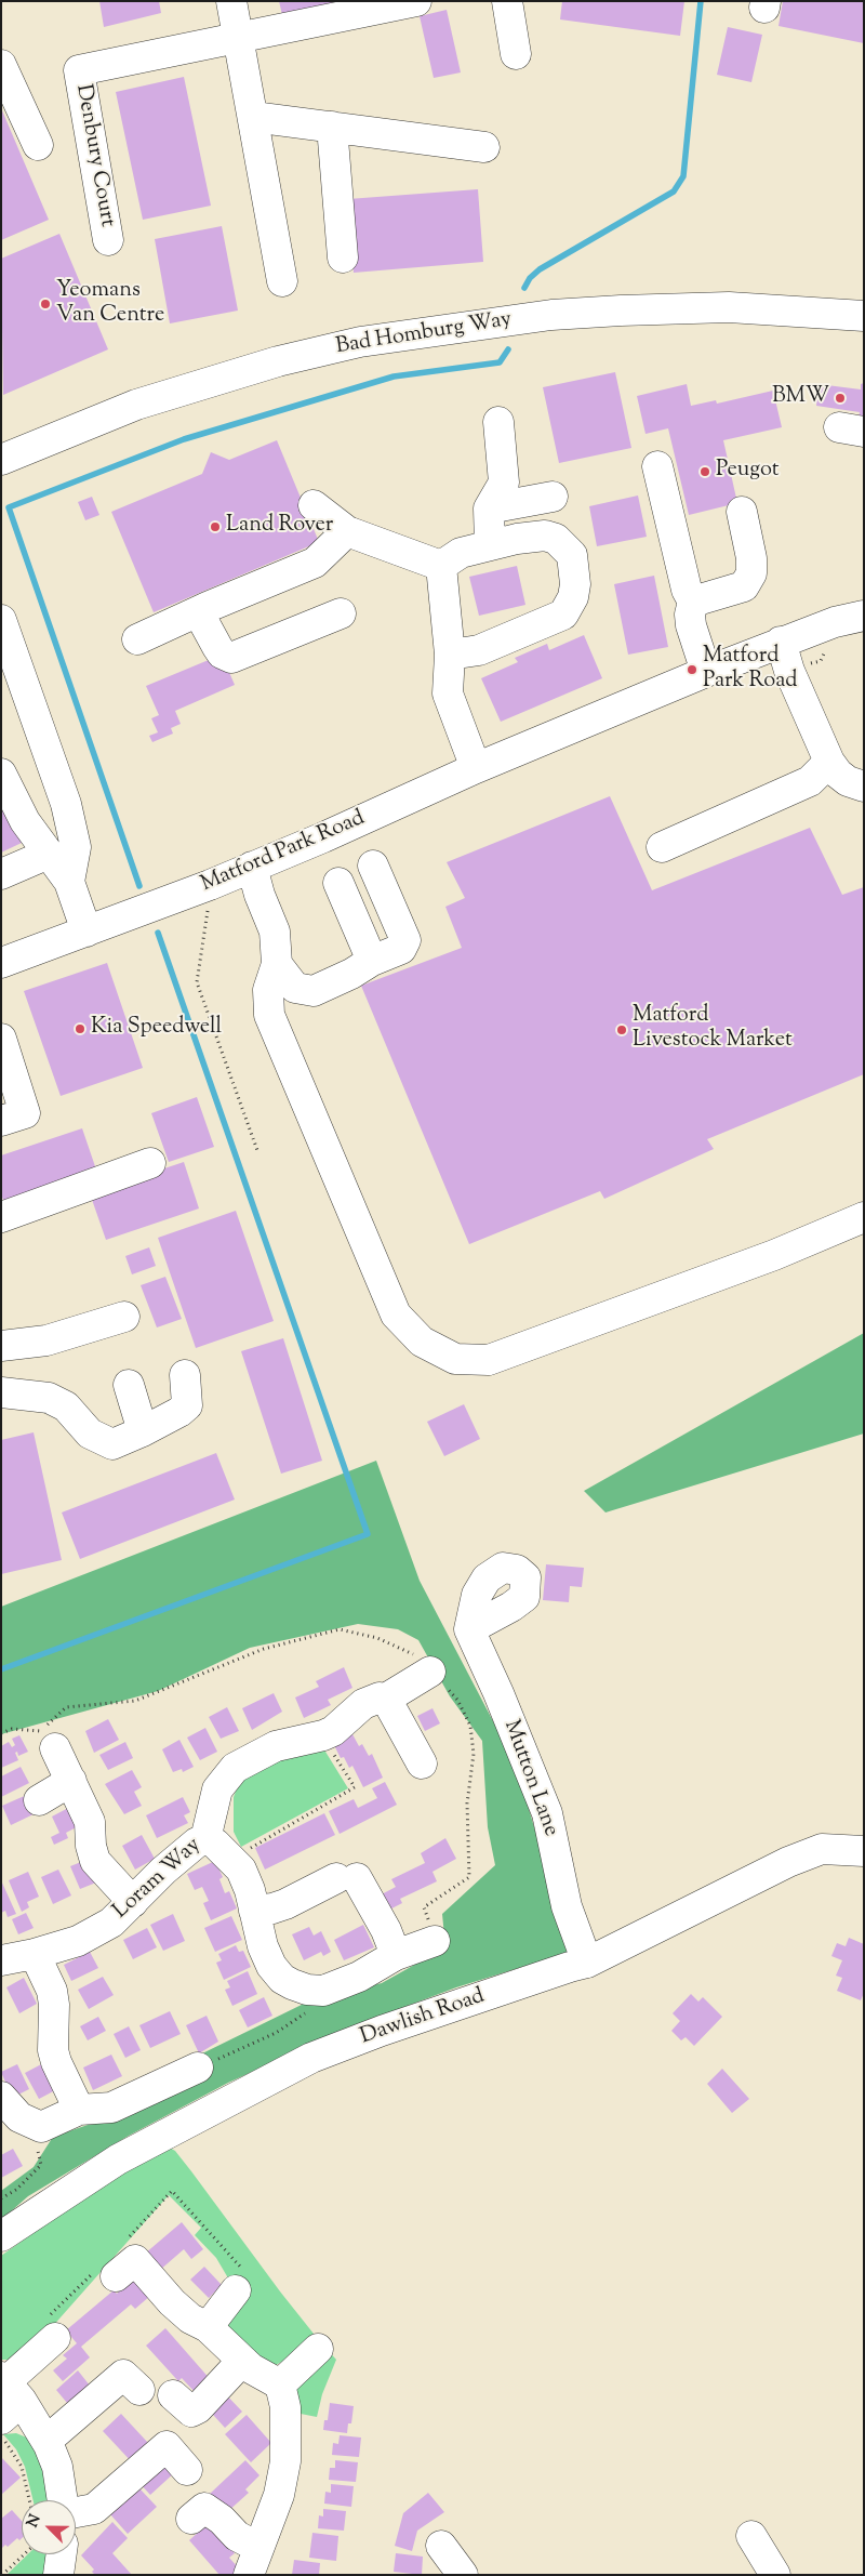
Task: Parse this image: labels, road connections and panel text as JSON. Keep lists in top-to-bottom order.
{
  "streets": {
    "street": [
      "Denbury Court",
      "Bad Homburg Way",
      "Matford Park Road",
      "Mutton Lane",
      "Loram Way",
      "Dawlish Road"
    ]
  },
  "crossings": [
    ["Mutton Lane", "Dawlish Road"]
  ],
  "places": [
    "Yeomans Van Centre",
    "BMW",
    "Peugot",
    "Land Rover",
    "Matford Park Road",
    "Kia Speedwell",
    "Matford Livestock Market"
  ],
  "north": "top left"
}
